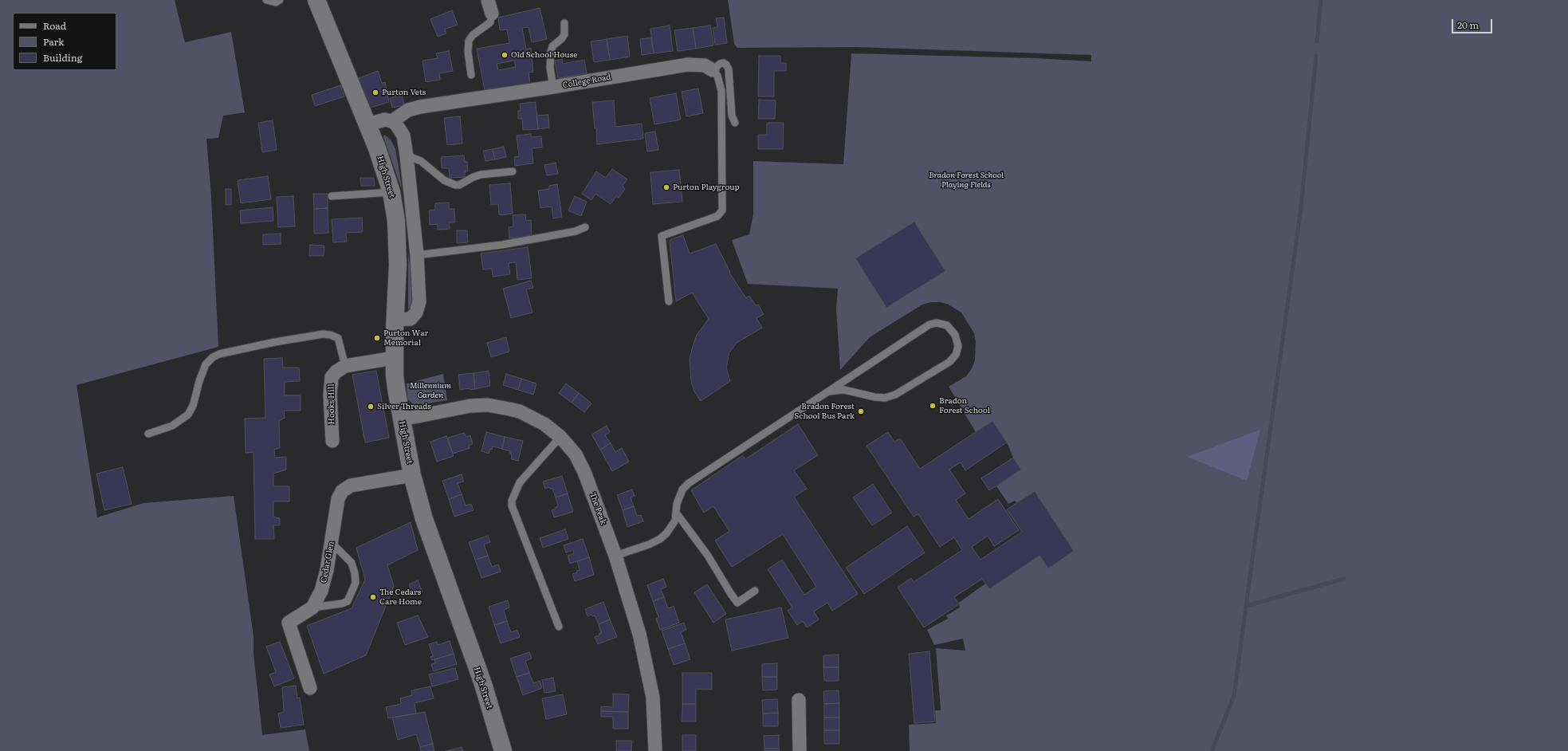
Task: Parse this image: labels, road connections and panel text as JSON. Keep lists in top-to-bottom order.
{
  "streets": {
    "street": [
      "College Road",
      "High Street",
      "Hooks Hill",
      "The Peak",
      "Cedar Glen"
    ]
  },
  "crossings": [
    ["High Street", "Hooks Hill"],
    ["High Street", "The Peak"],
    ["High Street", "Cedar Glen"]
  ],
  "parks": ["Bradon Forest School Playing Fields", "Millennium Garden"],
  "places": [
    "Old School House",
    "Purton Vets",
    "Purton Playgroup",
    "Purton War Memorial",
    "Bradon Forest School",
    "Silver Threads",
    "Bradon Forest School Bus Park",
    "The Cedars Care Home"
  ],
  "legend": ["Road", "Park", "Building"],
  "scale_bar": "20 m"
}
